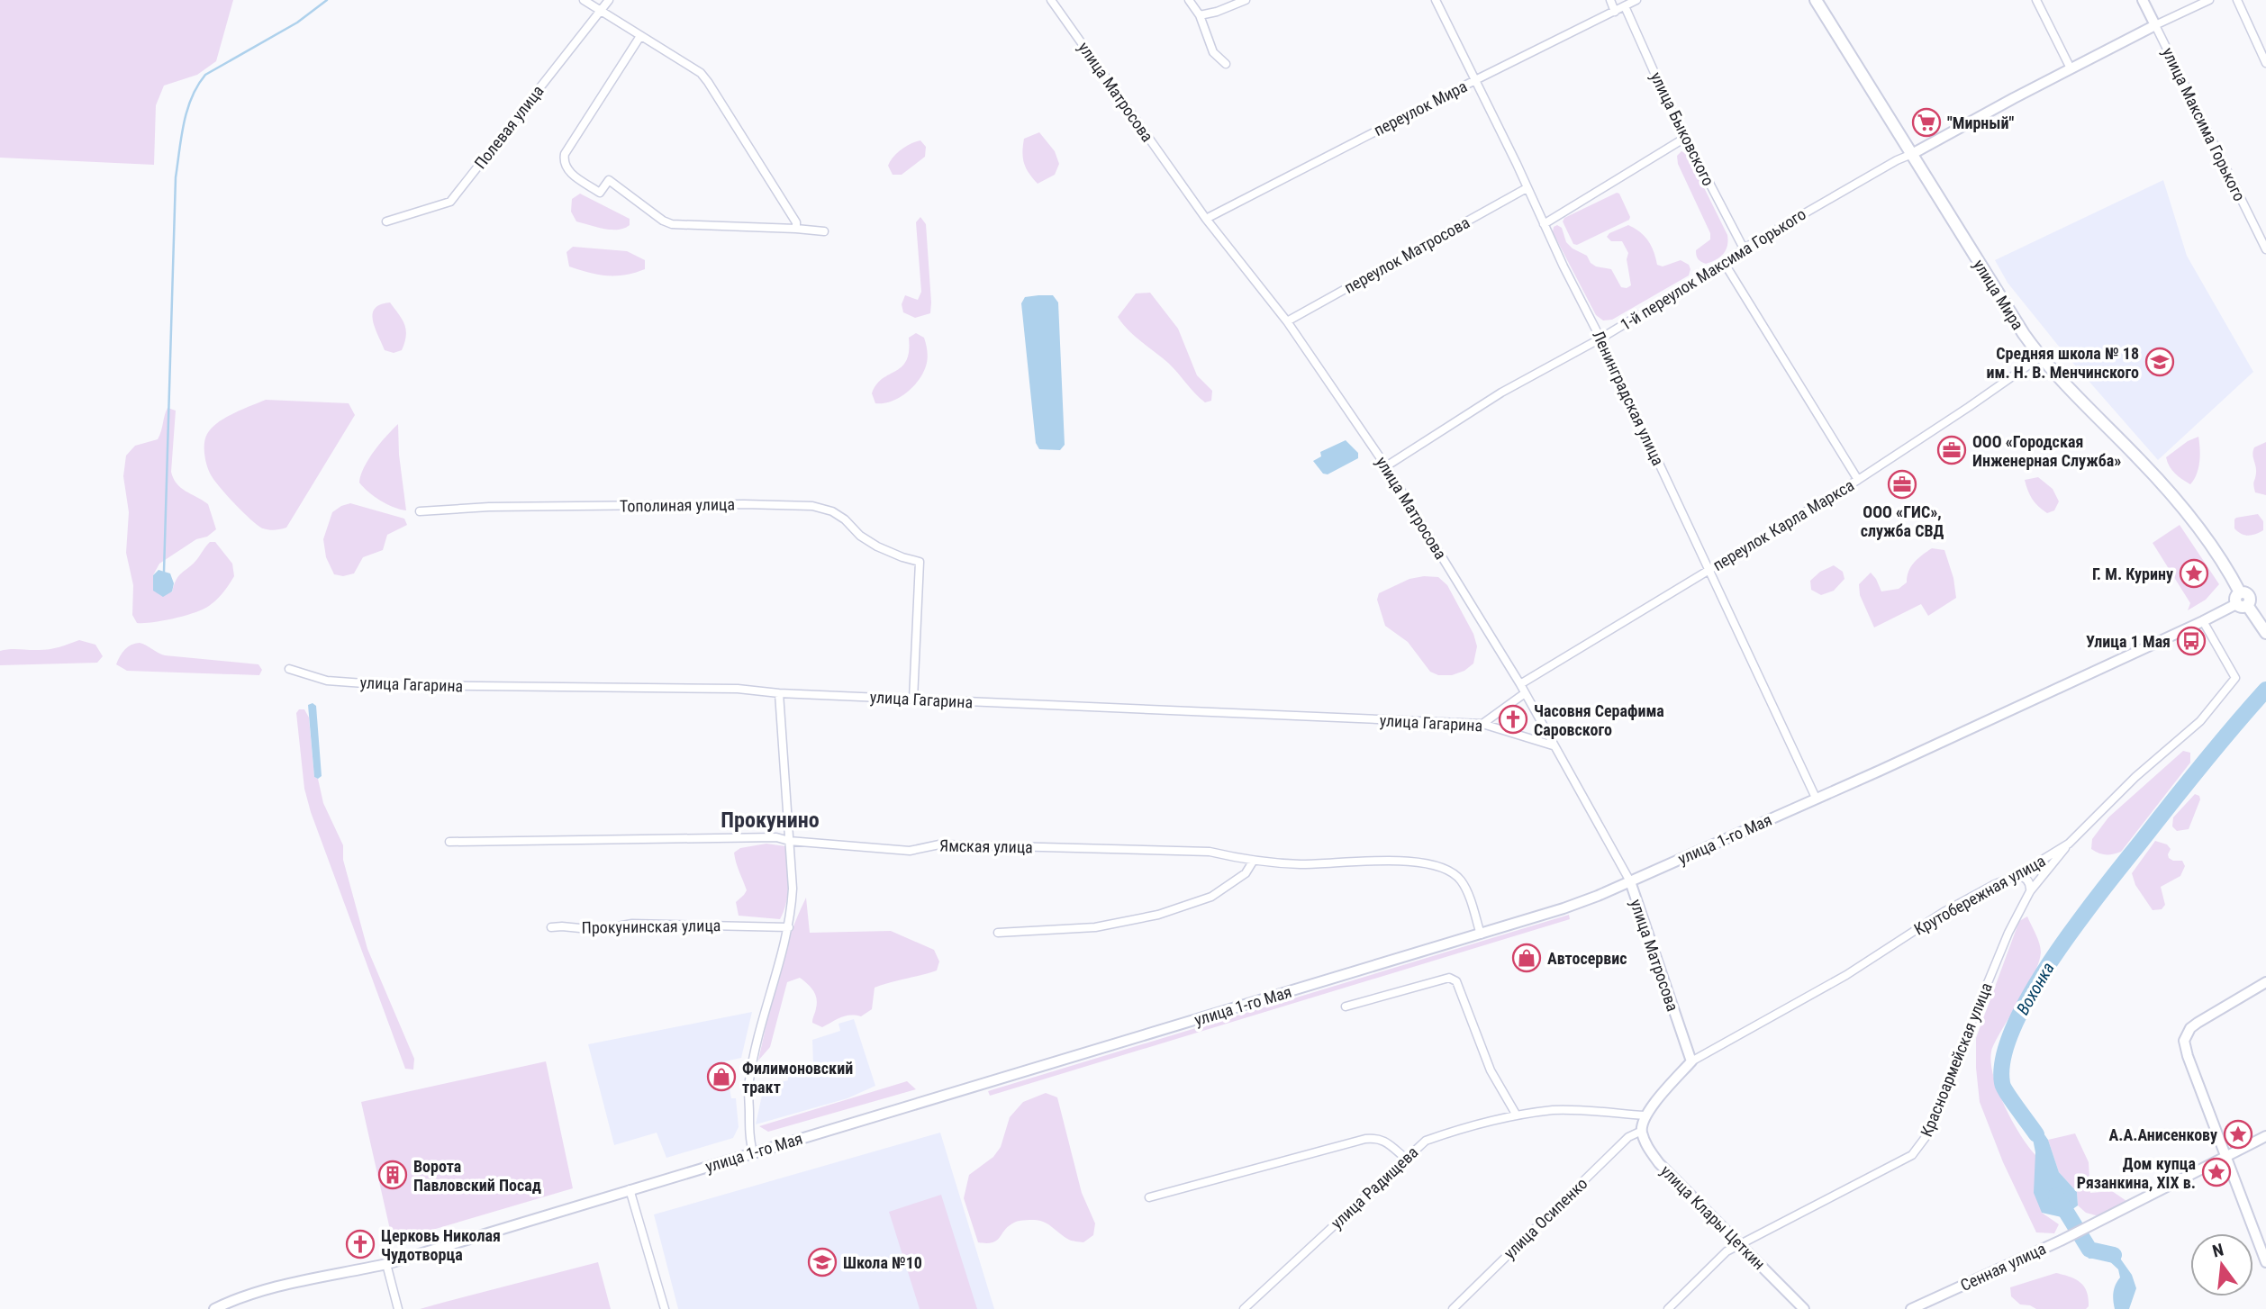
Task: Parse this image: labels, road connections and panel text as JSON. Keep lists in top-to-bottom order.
{
  "streets": {
    "main road": ["улица Мира"],
    "street": [
      "улица Матросова",
      "переулок Мира",
      "улица Максима Горького",
      "Полевая улица",
      "улица Быковского",
      "переулок Матросова",
      "1-й переулок Максима Горького",
      "Ленинградская улица",
      "Тополиная улица",
      "переулок Карла Маркса",
      "улица Гагарина",
      "улица 1-го Мая",
      "Ямская улица",
      "Крутобережная улица",
      "Прокунинская улица",
      "Красноармейская улица",
      "улица Радищева",
      "улица Клары Цеткин",
      "улица Осипенко",
      "Сенная улица"
    ]
  },
  "crossings": [
    ["улица Матросова", "переулок Мира"],
    ["улица Матросова", "переулок Матросова"],
    ["улица Матросова", "1-й переулок Максима Горького"],
    ["улица Матросова", "переулок Карла Маркса"],
    ["улица Матросова", "улица Гагарина"],
    ["улица Матросова", "улица 1-го Мая"],
    ["улица Матросова", "Крутобережная улица"],
    ["переулок Мира", "улица Быковского"],
    ["переулок Мира", "Ленинградская улица"],
    ["улица Быковского", "1-й переулок Максима Горького"],
    ["переулок Матросова", "Ленинградская улица"],
    ["1-й переулок Максима Горького", "улица Мира"],
    ["1-й переулок Максима Горького", "Ленинградская улица"],
    ["улица Мира", "переулок Карла Маркса"],
    ["улица Мира", "улица 1-го Мая"],
    ["Ленинградская улица", "переулок Карла Маркса"],
    ["Ленинградская улица", "улица 1-го Мая"],
    ["Тополиная улица", "улица Гагарина"],
    ["улица 1-го Мая", "Ямская улица"],
    ["улица 1-го Мая", "Крутобережная улица"],
    ["Крутобережная улица", "Красноармейская улица"],
    ["Крутобережная улица", "улица Радищева"],
    ["Красноармейская улица", "улица Клары Цеткин"],
    ["улица Клары Цеткин", "улица Осипенко"]
  ],
  "districts": ["Прокунино"],
  "water": ["Вохонка"],
  "places": {
    "supermarket": ["\"Мирный\""],
    "school or university": ["Средняя школа № 18 им. Н. В. Менчинского", "Школа №10"],
    "office": ["ООО «Городская Инженерная Служба»", "ООО «ГИС», служба СВД"],
    "place": ["Г. М. Курину", "А.А.Анисенкову", "Дом купца Рязанкина, XIX в."],
    "bus stop": ["Улица 1 Мая"],
    "church": ["Часовня Серафима Саровского", "Церковь Николая Чудотворца"],
    "shop": ["Автосервис", "Филимоновский тракт"],
    "building": ["Ворота Павловский Посад"]
  },
  "north": "top"
}
